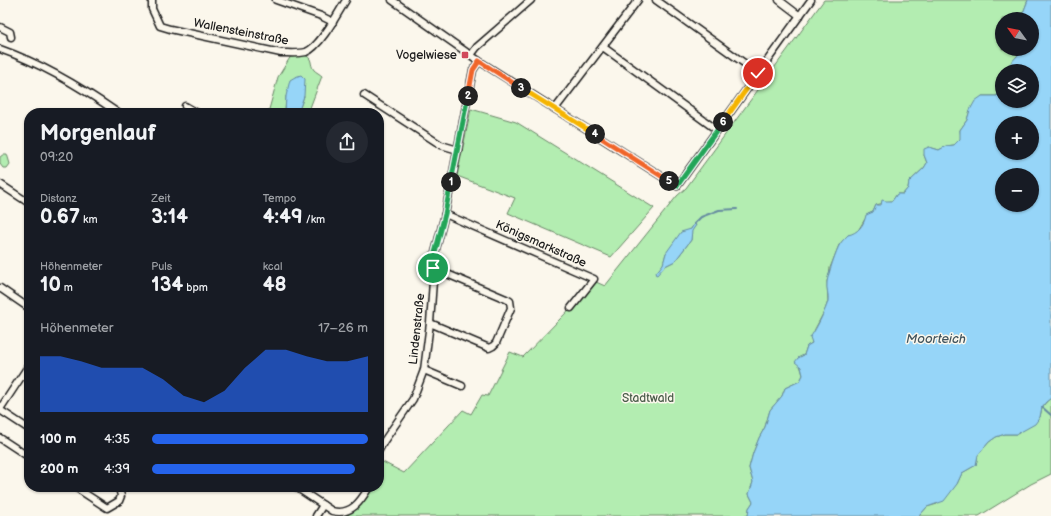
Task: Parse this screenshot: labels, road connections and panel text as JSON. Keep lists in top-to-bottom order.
{
  "streets": {
    "street": ["Wallensteinstraße", "Königsmarkstraße", "Lindenstraße"]
  },
  "crossings": [
    ["Königsmarkstraße", "Lindenstraße"]
  ],
  "water": ["Moorteich"],
  "parks": ["Stadtwald"],
  "places": {
    "transit": ["Vogelwiese"]
  },
  "north": "top left",
  "page": {
    "map_buttons": ["+", "−"],
    "pins": [
      "3",
      "2",
      "6",
      "4",
      "5",
      "1"
    ],
    "heading": ["Morgenlauf", "09:20"],
    "stats": [
      ["Distanz", "0.67 km"],
      ["Zeit", "3:14"],
      ["Tempo", "4:49 /km"],
      ["Höhenmeter", "10 m"],
      ["Puls", "134 bpm"],
      ["kcal", "48"]
    ],
    "chart": ["Höhenmeter", "17–26 m"],
    "list": [
      {
        "name": "100 m",
        "note": "4:35"
      },
      {
        "name": "200 m",
        "note": "4:39"
      }
    ]
  }
}
